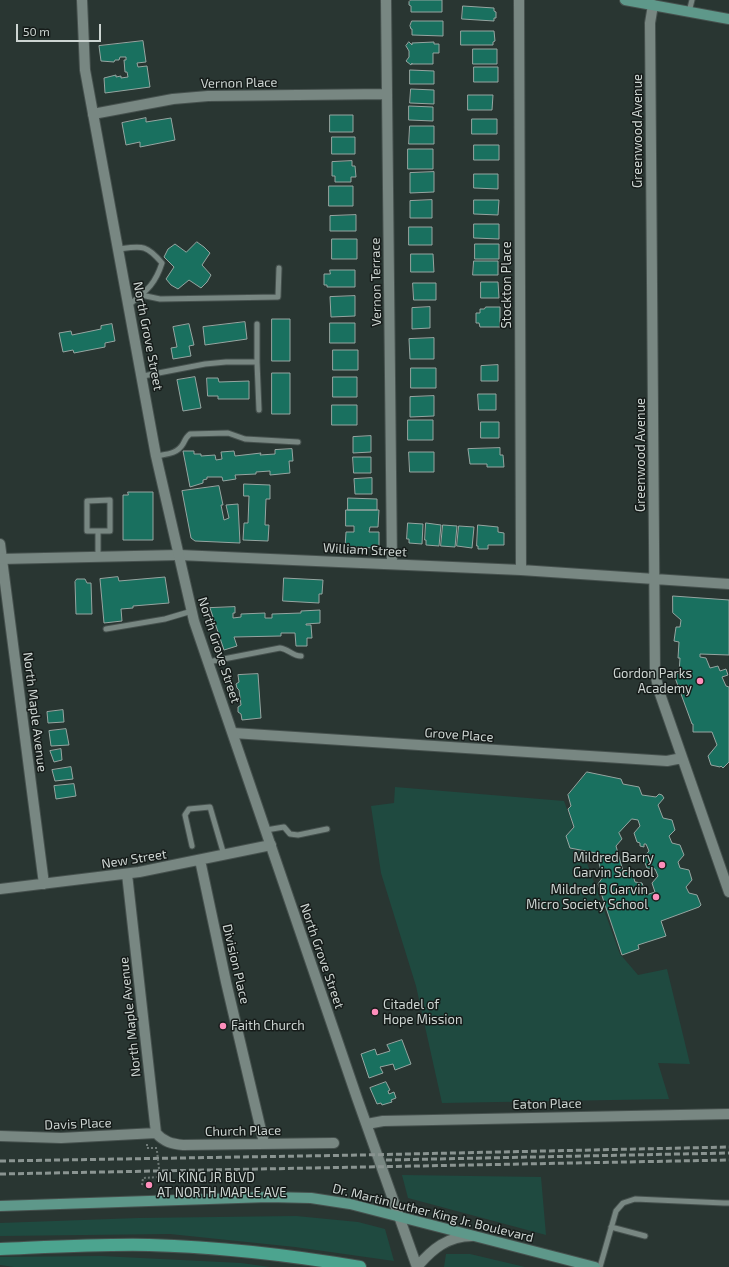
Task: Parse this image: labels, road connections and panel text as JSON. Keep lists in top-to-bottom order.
{
  "streets": {
    "main road": ["Dr. Martin Luther King Jr. Boulevard"],
    "street": [
      "Vernon Place",
      "Greenwood Avenue",
      "Vernon Terrace",
      "Stockton Place",
      "North Grove Street",
      "William Street",
      "North Maple Avenue",
      "Grove Place",
      "New Street",
      "Division Place",
      "Eaton Place",
      "Davis Place",
      "Church Place"
    ]
  },
  "crossings": [
    ["Vernon Place", "Vernon Terrace"],
    ["Vernon Place", "North Grove Street"],
    ["Greenwood Avenue", "William Street"],
    ["Greenwood Avenue", "Grove Place"],
    ["Vernon Terrace", "William Street"],
    ["Stockton Place", "William Street"],
    ["North Grove Street", "William Street"],
    ["North Grove Street", "Grove Place"],
    ["North Grove Street", "New Street"],
    ["North Grove Street", "Eaton Place"],
    ["North Grove Street", "Dr. Martin Luther King Jr. Boulevard"],
    ["William Street", "North Maple Avenue"],
    ["North Maple Avenue", "New Street"],
    ["North Maple Avenue", "Davis Place"],
    ["North Maple Avenue", "Church Place"],
    ["New Street", "Division Place"],
    ["Division Place", "Church Place"],
    ["Davis Place", "Church Place"]
  ],
  "places": [
    "Gordon Parks Academy",
    "Mildred Barry Garvin School",
    "Mildred B Garvin Micro Society School",
    "Citadel of Hope Mission",
    "Faith Church",
    "ML KING JR BLVD AT NORTH MAPLE AVE"
  ],
  "scale_bar": "50 m"
}
